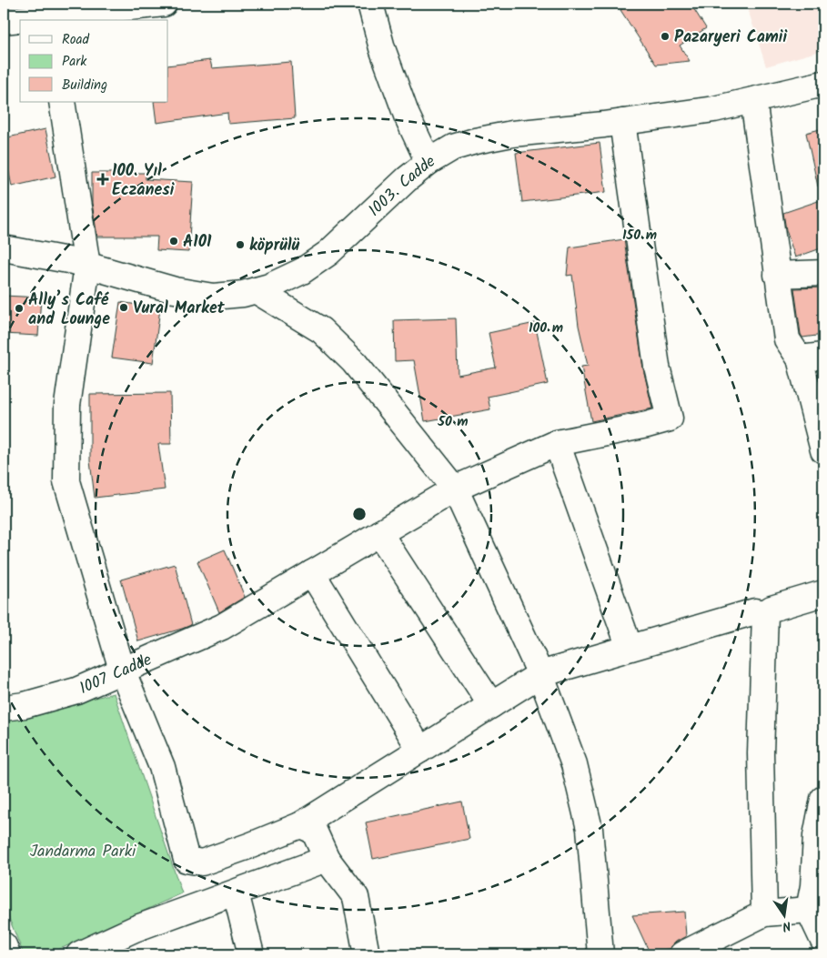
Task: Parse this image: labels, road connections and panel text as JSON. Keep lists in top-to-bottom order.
{
  "streets": {
    "street": ["1003. Cadde", "1007 Cadde"]
  },
  "crossings": [
    ["1003. Cadde", "1007 Cadde"]
  ],
  "parks": ["Jandarma Parki"],
  "places": {
    "other": [
      "Pazaryeri Camii",
      "A101",
      "köprülü",
      "Vural Market",
      "Ally’s Café and Lounge"
    ],
    "health": ["100. Yıl Eczanesi"]
  },
  "legend": ["Road", "Park", "Building"],
  "north": "bottom",
  "rings": ["150 m", "100 m", "50 m"]
}
